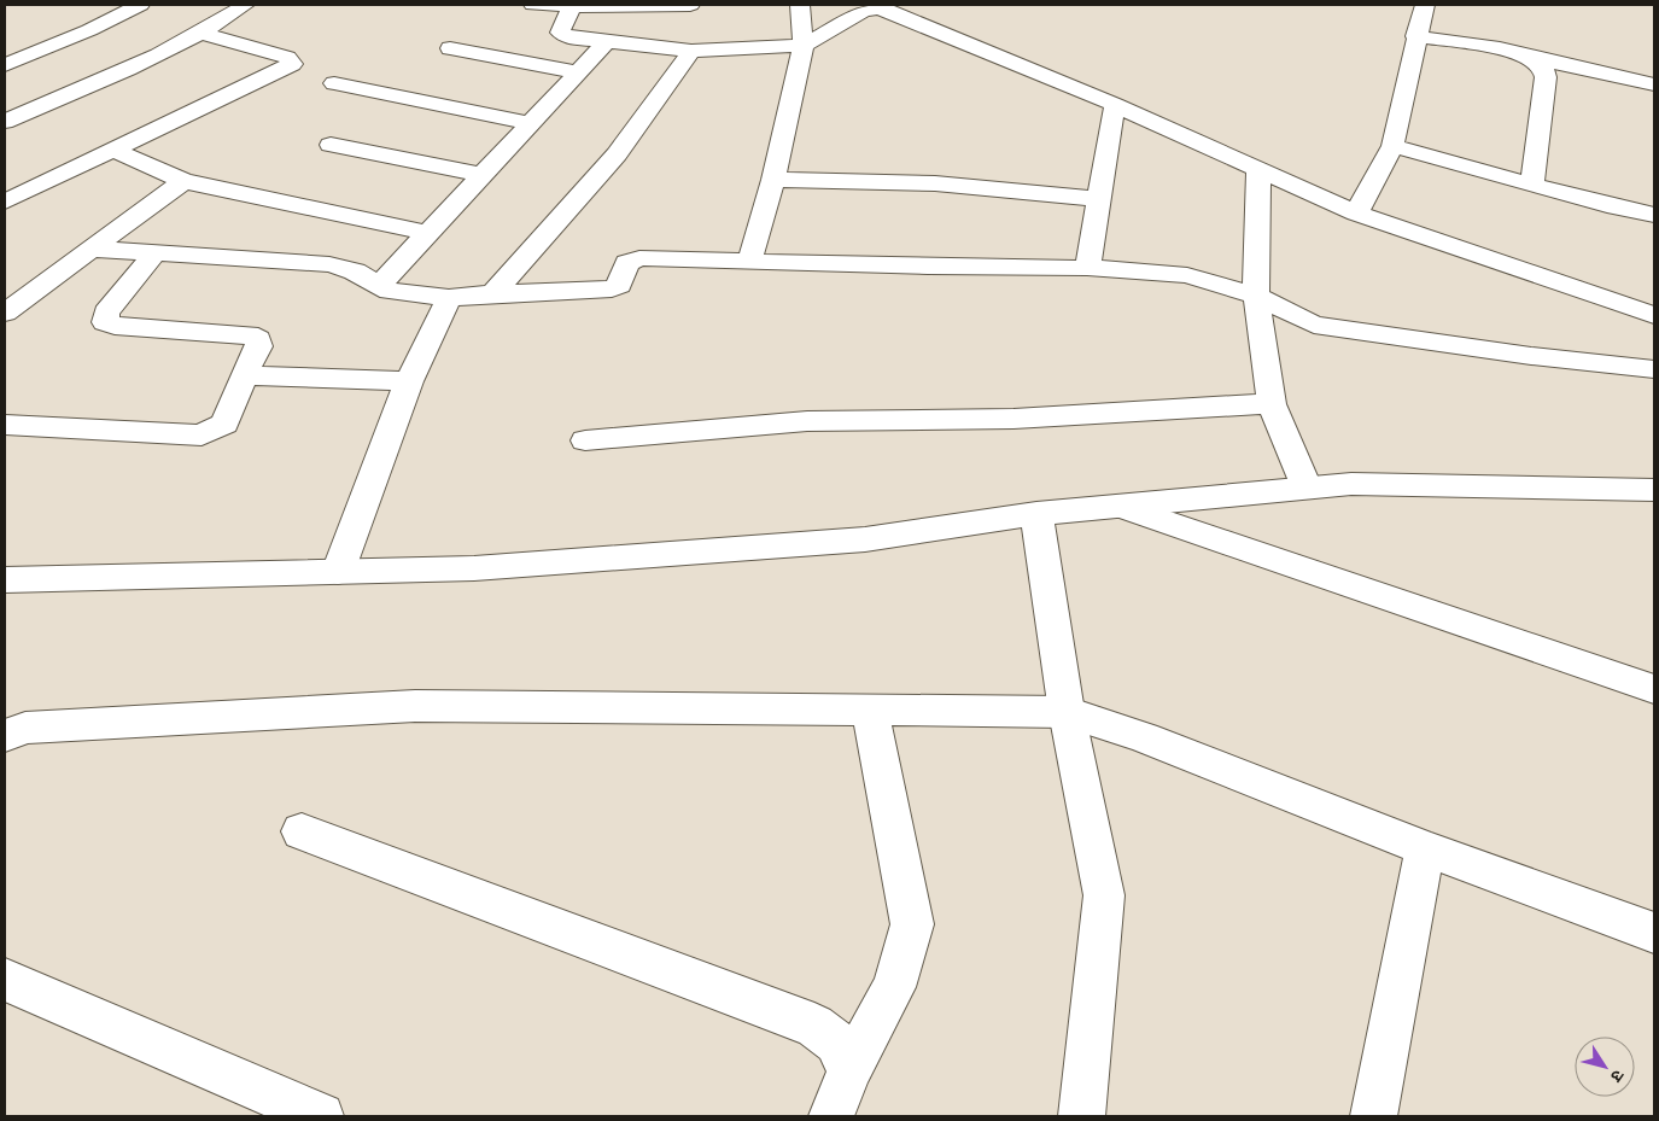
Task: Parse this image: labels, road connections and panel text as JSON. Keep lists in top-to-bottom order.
{
  "north": "bottom right"
}
